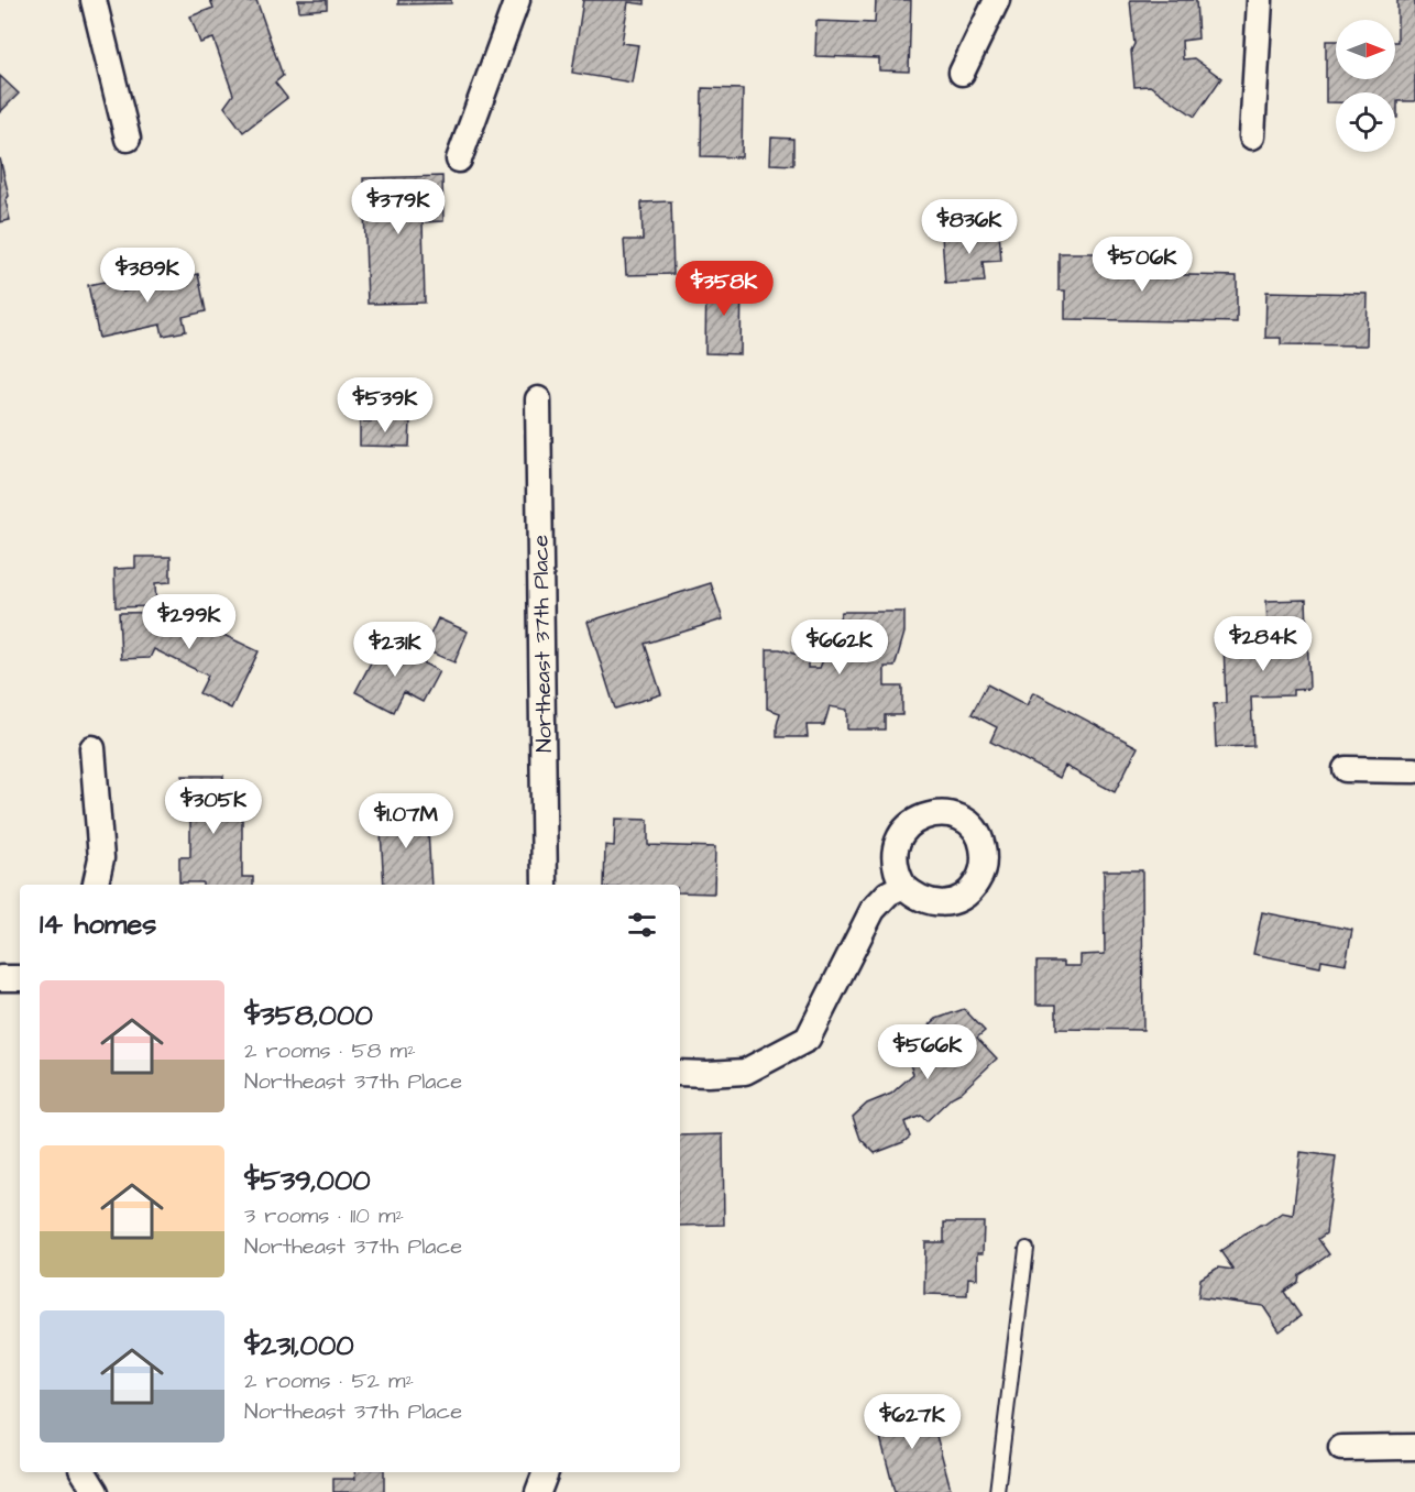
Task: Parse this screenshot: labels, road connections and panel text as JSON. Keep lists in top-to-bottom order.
{
  "streets": {
    "street": ["Northeast 37th Place"]
  },
  "north": "right",
  "page": {
    "price": [
      "$379K",
      "$836K",
      "$506K",
      "$389K",
      "$358K",
      "$539K",
      "$299K",
      "$284K",
      "$662K",
      "$231K",
      "$305K",
      "$1.07M",
      "$566K",
      "$627K"
    ],
    "heading": "14 homes",
    "list": [
      {
        "name": "$358,000",
        "note": "2 rooms · 58 m² · Northeast 37th Place"
      },
      {
        "name": "$539,000",
        "note": "3 rooms · 110 m² · Northeast 37th Place"
      },
      {
        "name": "$231,000",
        "note": "2 rooms · 52 m² · Northeast 37th Place"
      }
    ]
  }
}
